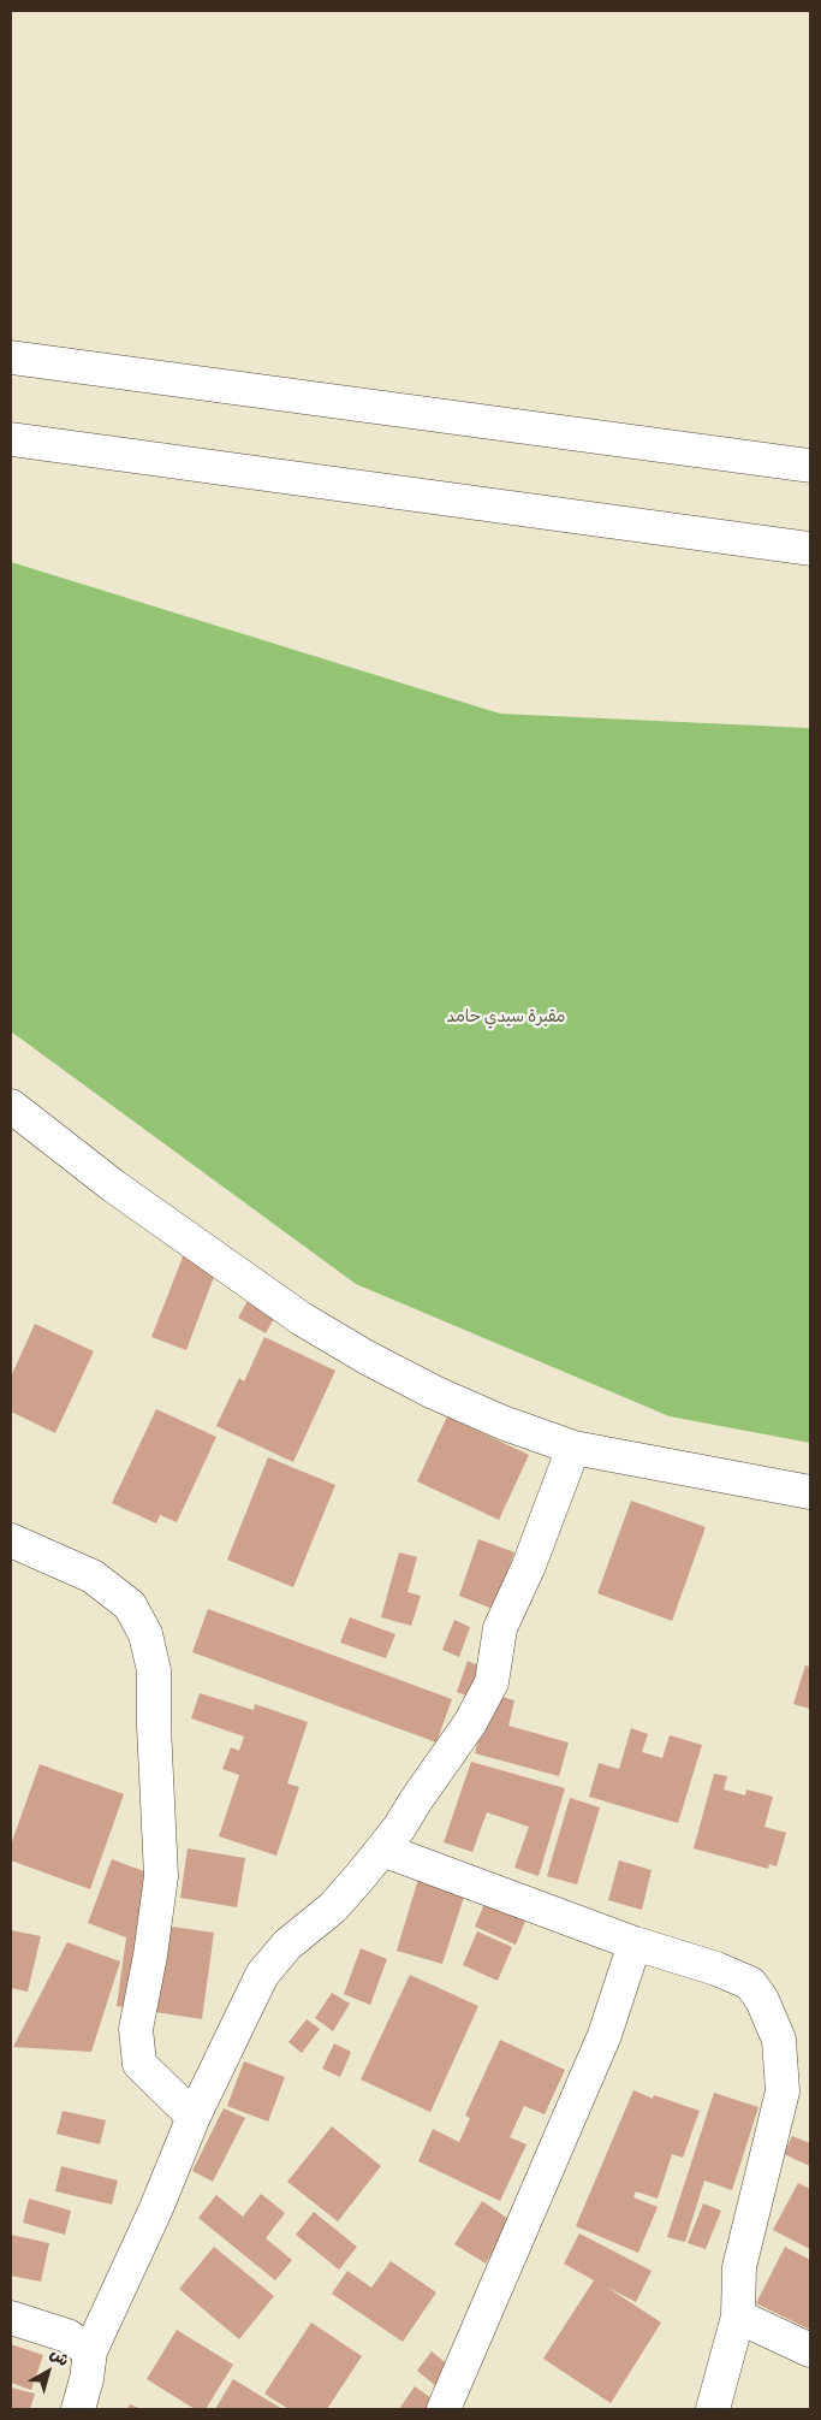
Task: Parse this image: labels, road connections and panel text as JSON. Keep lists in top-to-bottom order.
{
  "parks": ["مقبرة سيدي حامد"],
  "north": "top right"
}
